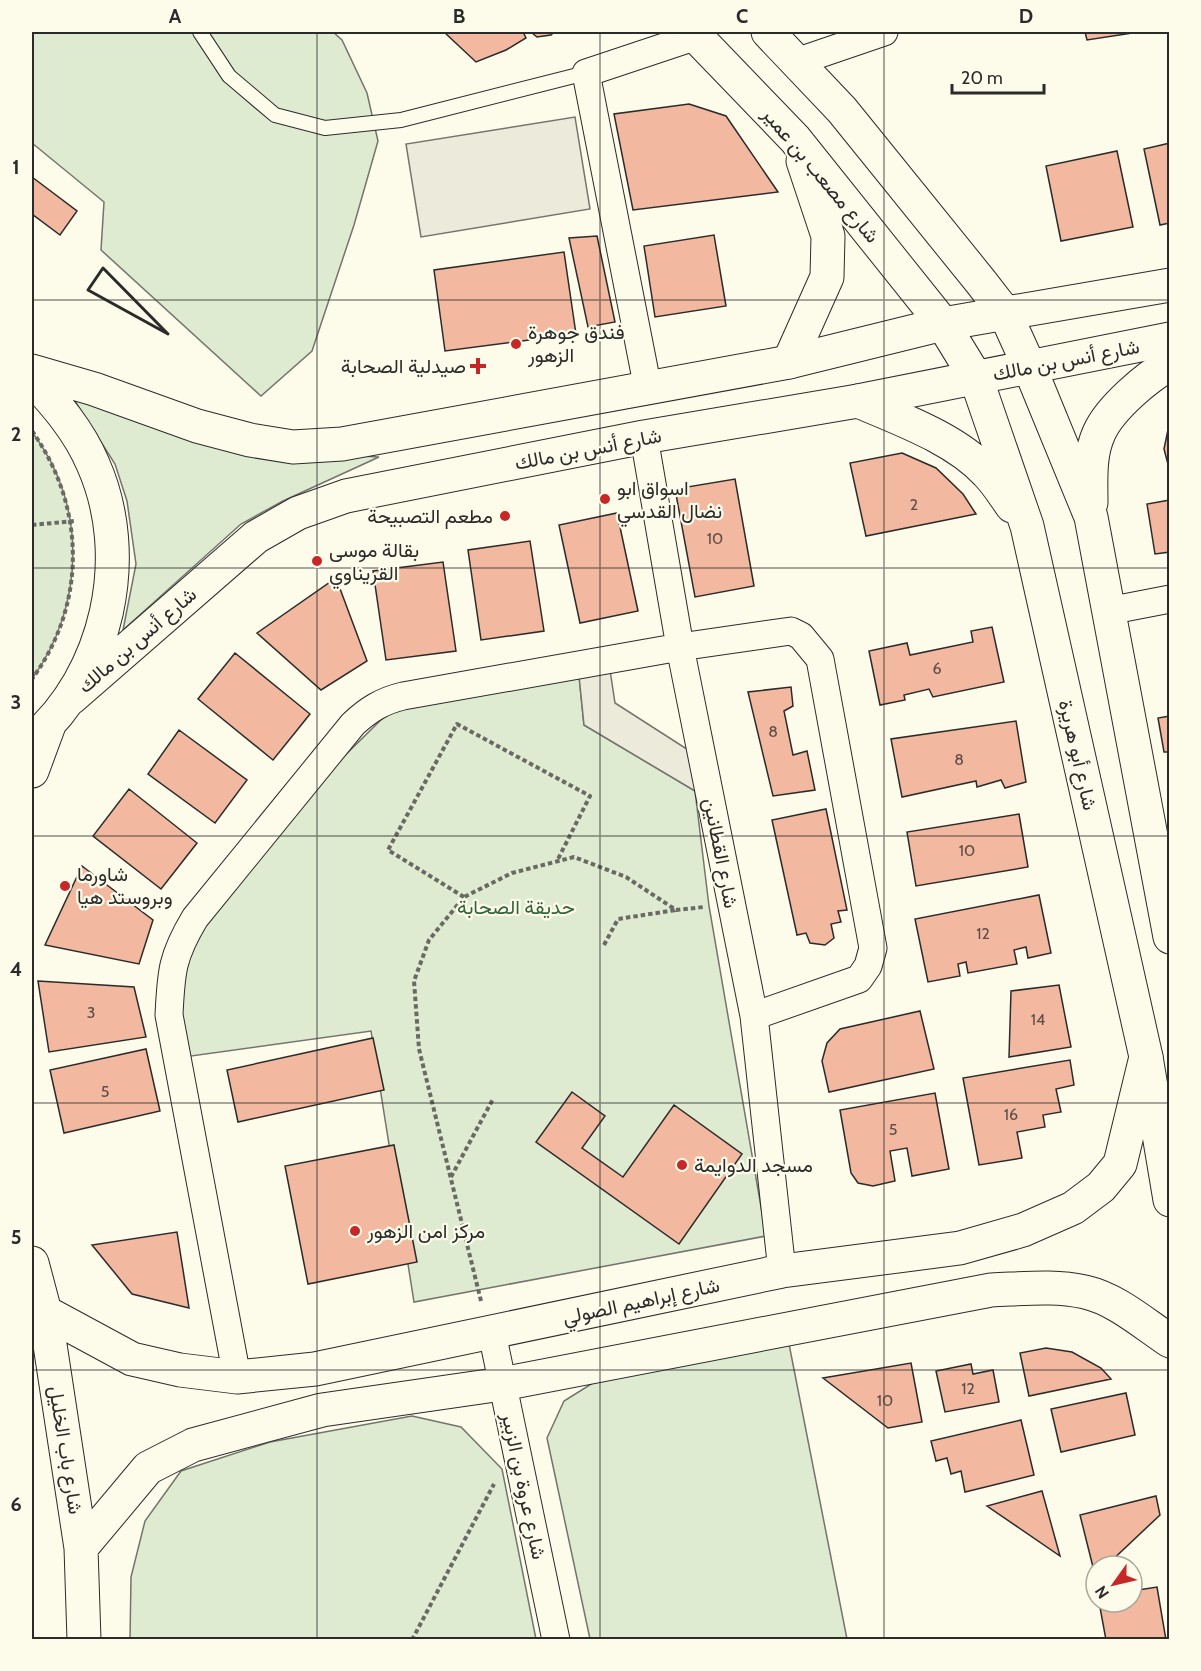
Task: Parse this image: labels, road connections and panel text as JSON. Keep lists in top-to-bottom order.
{
  "streets": {
    "main road": [
      "شارع مصعب بن عمير",
      "شارع أنس بن مالك",
      "شارع أبو هريرة",
      "شارع إبراهيم الصولي",
      "شارع باب الخليل"
    ],
    "street": ["شارع القطانين", "شارع عروة بن الزبير"]
  },
  "crossings": [
    ["شارع مصعب بن عمير", "شارع أبو هريرة"],
    ["شارع أنس بن مالك", "شارع أبو هريرة"],
    ["شارع أنس بن مالك", "شارع القطانين"],
    ["شارع أبو هريرة", "شارع إبراهيم الصولي"],
    ["شارع القطانين", "شارع إبراهيم الصولي"],
    ["شارع إبراهيم الصولي", "شارع باب الخليل"],
    ["شارع إبراهيم الصولي", "شارع عروة بن الزبير"]
  ],
  "parks": ["حديقة الصحابة"],
  "places": {
    "other": [
      "فندق جوهرة الزهور",
      "اسواق ابو نضال القدسي",
      "مطعم التصبيحة",
      "بقالة موسى القريناوي",
      "شاورما وبروستد هيا",
      "مسجد الدوايمة",
      "مركز امن الزهور"
    ],
    "health": ["صيدلية الصحابة"]
  },
  "house_numbers": [
    "2",
    "10",
    "6",
    "8",
    "8",
    "10",
    "12",
    "3",
    "14",
    "5",
    "16",
    "5",
    "12",
    "10"
  ],
  "scale_bar": "20 m",
  "north": "bottom left",
  "grid": {
    "columns": [
      "A",
      "B",
      "C",
      "D"
    ],
    "rows": [
      "1",
      "2",
      "3",
      "4",
      "5",
      "6"
    ]
  }
}
